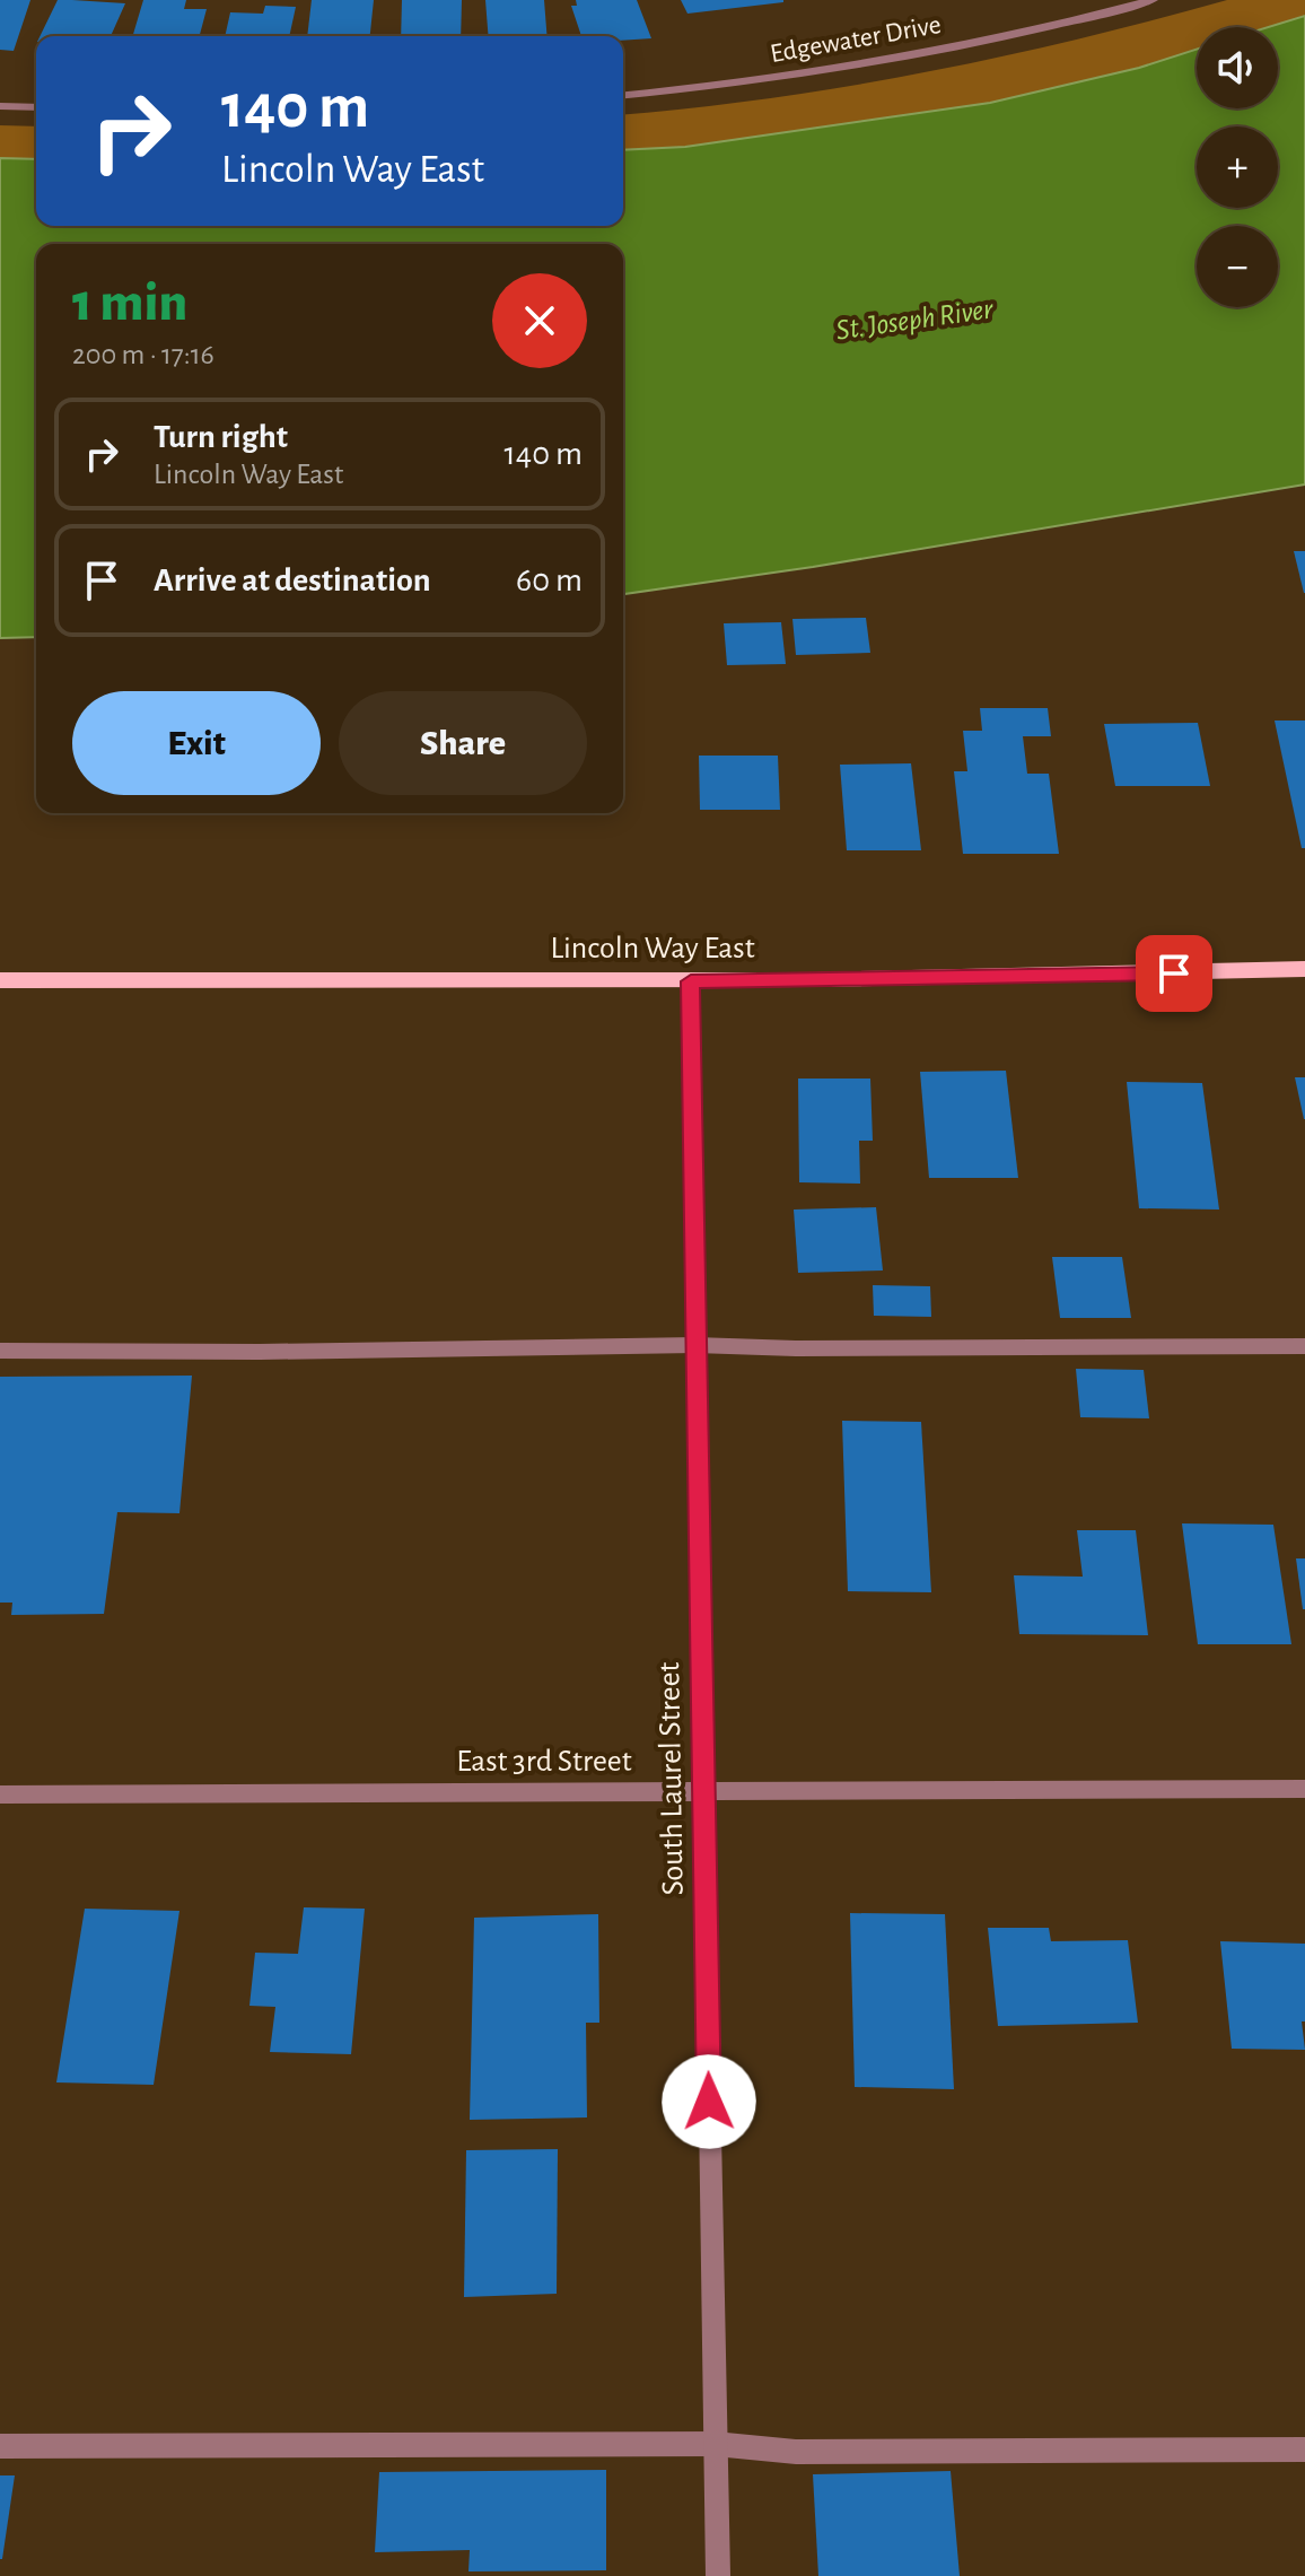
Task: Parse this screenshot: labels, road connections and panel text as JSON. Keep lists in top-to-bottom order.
{
  "streets": {
    "main road": ["Lincoln Way East"],
    "street": ["Edgewater Drive", "East 3rd Street", "South Laurel Street"]
  },
  "crossings": [
    ["Lincoln Way East", "South Laurel Street"],
    ["East 3rd Street", "South Laurel Street"]
  ],
  "water": ["St. Joseph River"],
  "page": {
    "map_buttons": ["+", "−"],
    "turn": ["140 m", "Lincoln Way East"],
    "heading": ["1 min", "200 m · 17:16"],
    "list": [
      {
        "name": "Turn right",
        "note": "Lincoln Way East",
        "value": "140 m"
      },
      {
        "name": "Arrive at destination",
        "value": "60 m"
      }
    ],
    "buttons": ["Exit", "Share"]
  }
}
